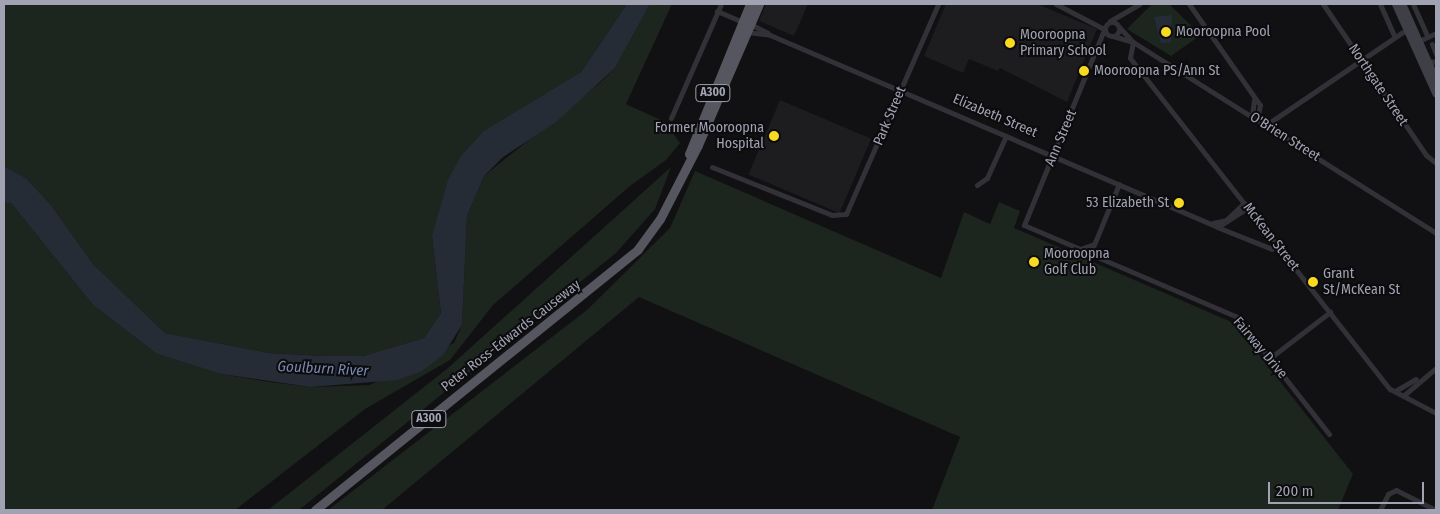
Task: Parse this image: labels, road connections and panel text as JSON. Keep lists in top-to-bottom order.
{
  "streets": {
    "highway": ["A300", "Peter Ross-Edwards Causeway"],
    "street": [
      "Northgate Street",
      "Park Street",
      "Elizabeth Street",
      "O'Brien Street",
      "Ann Street",
      "McKean Street",
      "Fairway Drive"
    ]
  },
  "crossings": [
    ["A300", "Elizabeth Street"],
    ["A300", "Peter Ross-Edwards Causeway"],
    ["Park Street", "Elizabeth Street"],
    ["Elizabeth Street", "Ann Street"],
    ["O'Brien Street", "Ann Street"],
    ["O'Brien Street", "McKean Street"],
    ["Ann Street", "Fairway Drive"]
  ],
  "water": ["Goulburn River"],
  "places": [
    "Mooroopna Pool",
    "Mooroopna Primary School",
    "Mooroopna PS/Ann St",
    "Former Mooroopna Hospital",
    "53 Elizabeth St",
    "Mooroopna Golf Club",
    "Grant St/McKean St"
  ],
  "scale_bar": "200 m"
}
